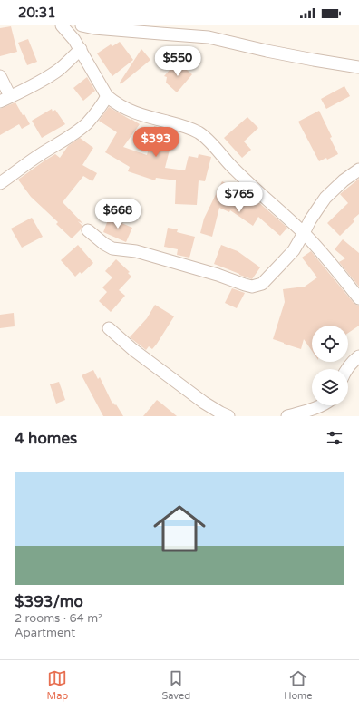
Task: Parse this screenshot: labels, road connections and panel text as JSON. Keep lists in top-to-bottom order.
{
  "page": {
    "status": "20:31",
    "price": [
      "$550",
      "$393",
      "$765",
      "$668"
    ],
    "heading": "4 homes",
    "list": [
      {
        "name": "$393/mo",
        "note": "2 rooms · 64 m² · Apartment"
      }
    ],
    "tabs": ["Map", "Saved", "Home"]
  }
}
